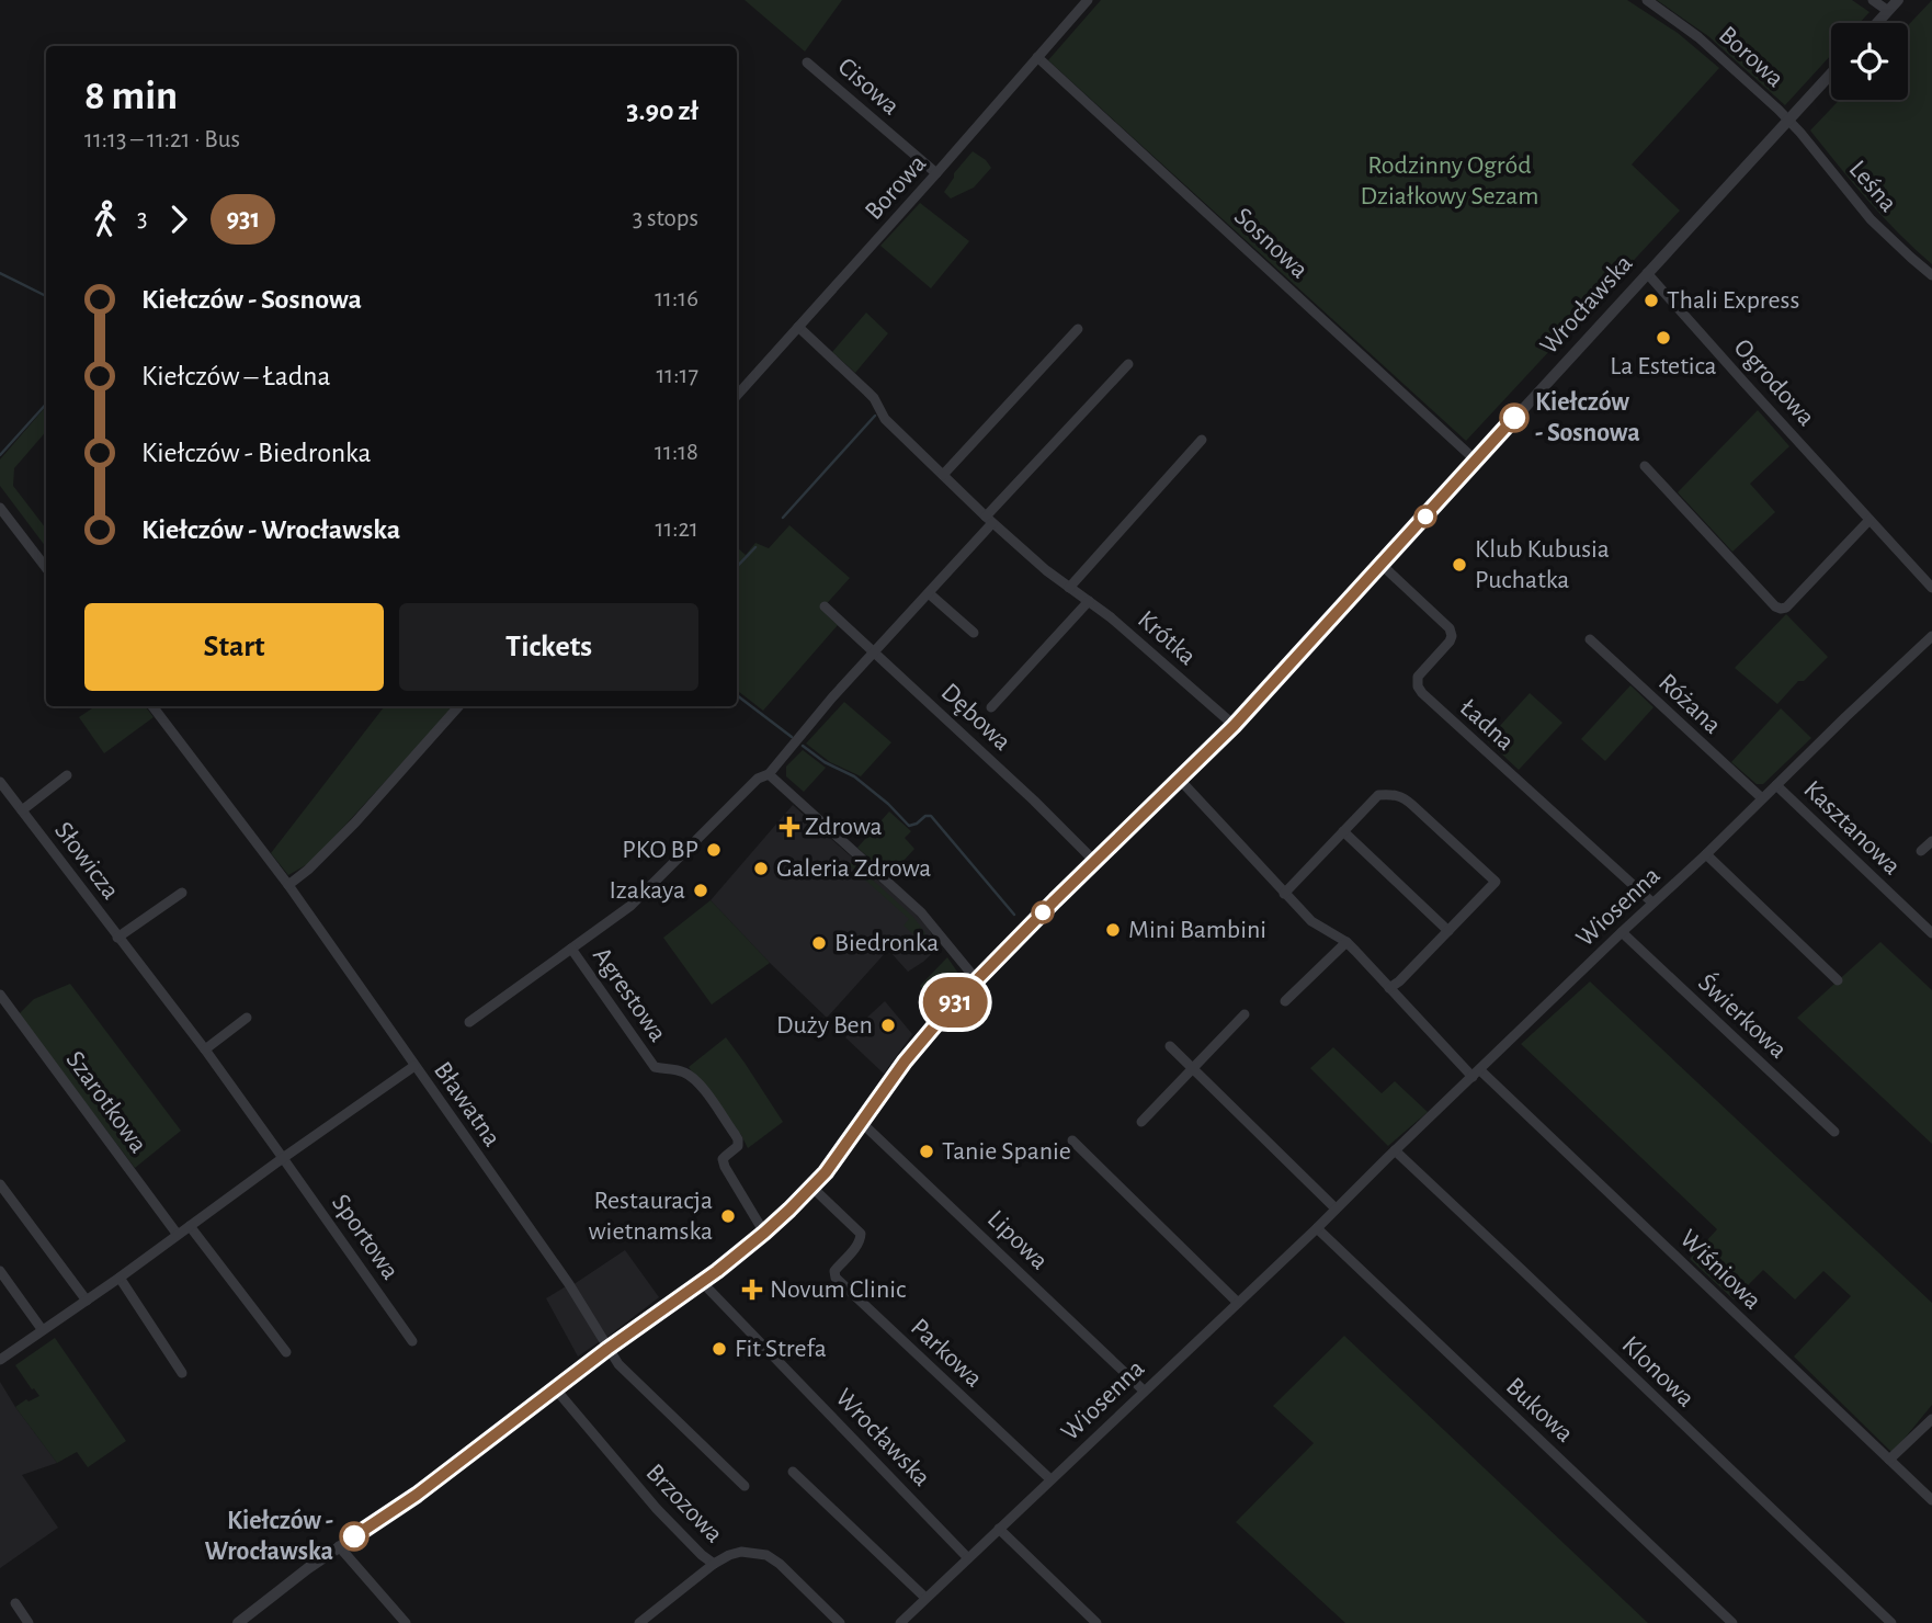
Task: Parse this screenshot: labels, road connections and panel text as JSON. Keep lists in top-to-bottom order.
{
  "streets": {
    "street": [
      "Borowa",
      "Cisowa",
      "Leśna",
      "Sosnowa",
      "Wrocławska",
      "Ogrodowa",
      "Krótka",
      "Różana",
      "Dębowa",
      "Ładna",
      "Kasztanowa",
      "Słowicza",
      "Wiosenna",
      "Agrestowa",
      "Świerkowa",
      "Szarotkowa",
      "Bławatna",
      "Sportowa",
      "Lipowa",
      "Wiśniowa",
      "Parkowa",
      "Klonowa",
      "Bukowa",
      "Brzozowa"
    ]
  },
  "crossings": [
    ["Borowa", "Cisowa"],
    ["Borowa", "Leśna"],
    ["Borowa", "Sosnowa"],
    ["Borowa", "Wrocławska"],
    ["Borowa", "Krótka"],
    ["Leśna", "Wrocławska"],
    ["Sosnowa", "Wrocławska"],
    ["Wrocławska", "Ogrodowa"],
    ["Wrocławska", "Krótka"],
    ["Wrocławska", "Dębowa"],
    ["Wrocławska", "Ładna"],
    ["Wrocławska", "Wiosenna"],
    ["Wrocławska", "Agrestowa"],
    ["Wrocławska", "Bławatna"],
    ["Wrocławska", "Lipowa"],
    ["Wrocławska", "Wiśniowa"],
    ["Wrocławska", "Parkowa"],
    ["Wrocławska", "Brzozowa"],
    ["Różana", "Wiosenna"],
    ["Dębowa", "Agrestowa"],
    ["Ładna", "Wiosenna"],
    ["Kasztanowa", "Wiosenna"],
    ["Słowicza", "Sportowa"],
    ["Wiosenna", "Świerkowa"],
    ["Wiosenna", "Lipowa"],
    ["Wiosenna", "Wiśniowa"],
    ["Wiosenna", "Parkowa"],
    ["Wiosenna", "Klonowa"],
    ["Wiosenna", "Bukowa"]
  ],
  "parks": ["Rodzinny Ogród Działkowy Sezam"],
  "places": {
    "other": [
      "Thali Express",
      "La Estetica",
      "Kiełczów - Sosnowa",
      "Klub Kubusia Puchatka",
      "PKO BP",
      "Galeria Zdrowa",
      "Izakaya",
      "Mini Bambini",
      "Biedronka",
      "Duży Ben",
      "Tanie Spanie",
      "Restauracja wietnamska",
      "Fit Strefa",
      "Kiełczów - Wrocławska"
    ],
    "health": ["Zdrowa", "Novum Clinic"]
  },
  "lines": ["bus line 931"],
  "page": {
    "on_map": "931",
    "heading": ["8 min", "11:13 – 11:21 · Bus", "3.90 zł"],
    "legs": ["3", "931", "3 stops"],
    "list": [
      {
        "name": "Kiełczów - Sosnowa",
        "value": "11:16"
      },
      {
        "name": "Kiełczów – Ładna",
        "value": "11:17"
      },
      {
        "name": "Kiełczów - Biedronka",
        "value": "11:18"
      },
      {
        "name": "Kiełczów - Wrocławska",
        "value": "11:21"
      }
    ],
    "buttons": ["Start", "Tickets"]
  }
}
